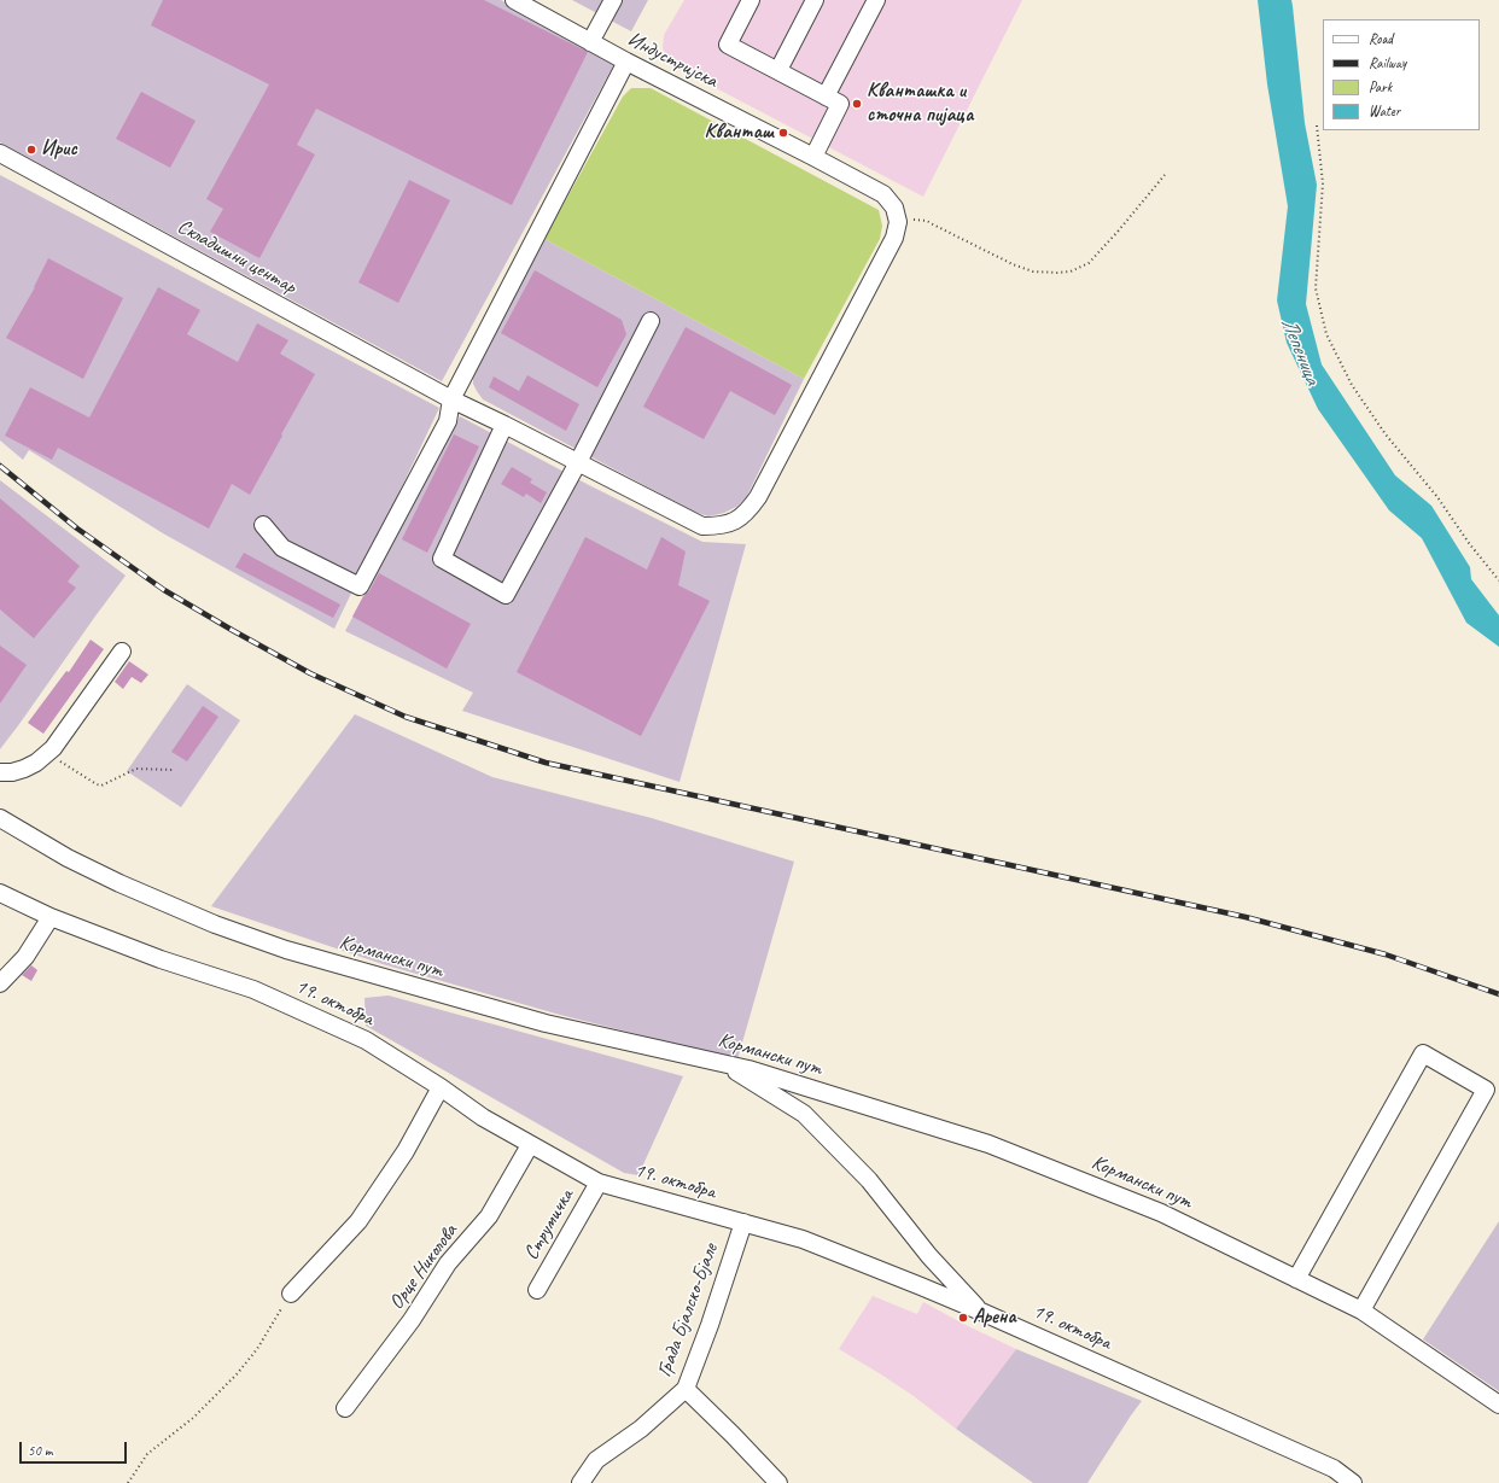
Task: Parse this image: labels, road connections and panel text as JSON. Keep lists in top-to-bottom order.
{
  "streets": {
    "street": [
      "Индустријска",
      "Складишни центар",
      "Кормански пут",
      "19. октобра",
      "Струмичка",
      "Орце Николова",
      "Града Бјалско-Бјале"
    ]
  },
  "crossings": [
    ["Индустријска", "Складишни центар"],
    ["19. октобра", "Струмичка"],
    ["19. октобра", "Орце Николова"],
    ["19. октобра", "Града Бјалско-Бјале"]
  ],
  "water": ["Лепеница"],
  "places": [
    "Кванташка и сточна пијаца",
    "Кванташ",
    "Ирис",
    "Арена"
  ],
  "legend": [
    "Road",
    "Railway",
    "Park",
    "Water"
  ],
  "scale_bar": "50 m"
}
